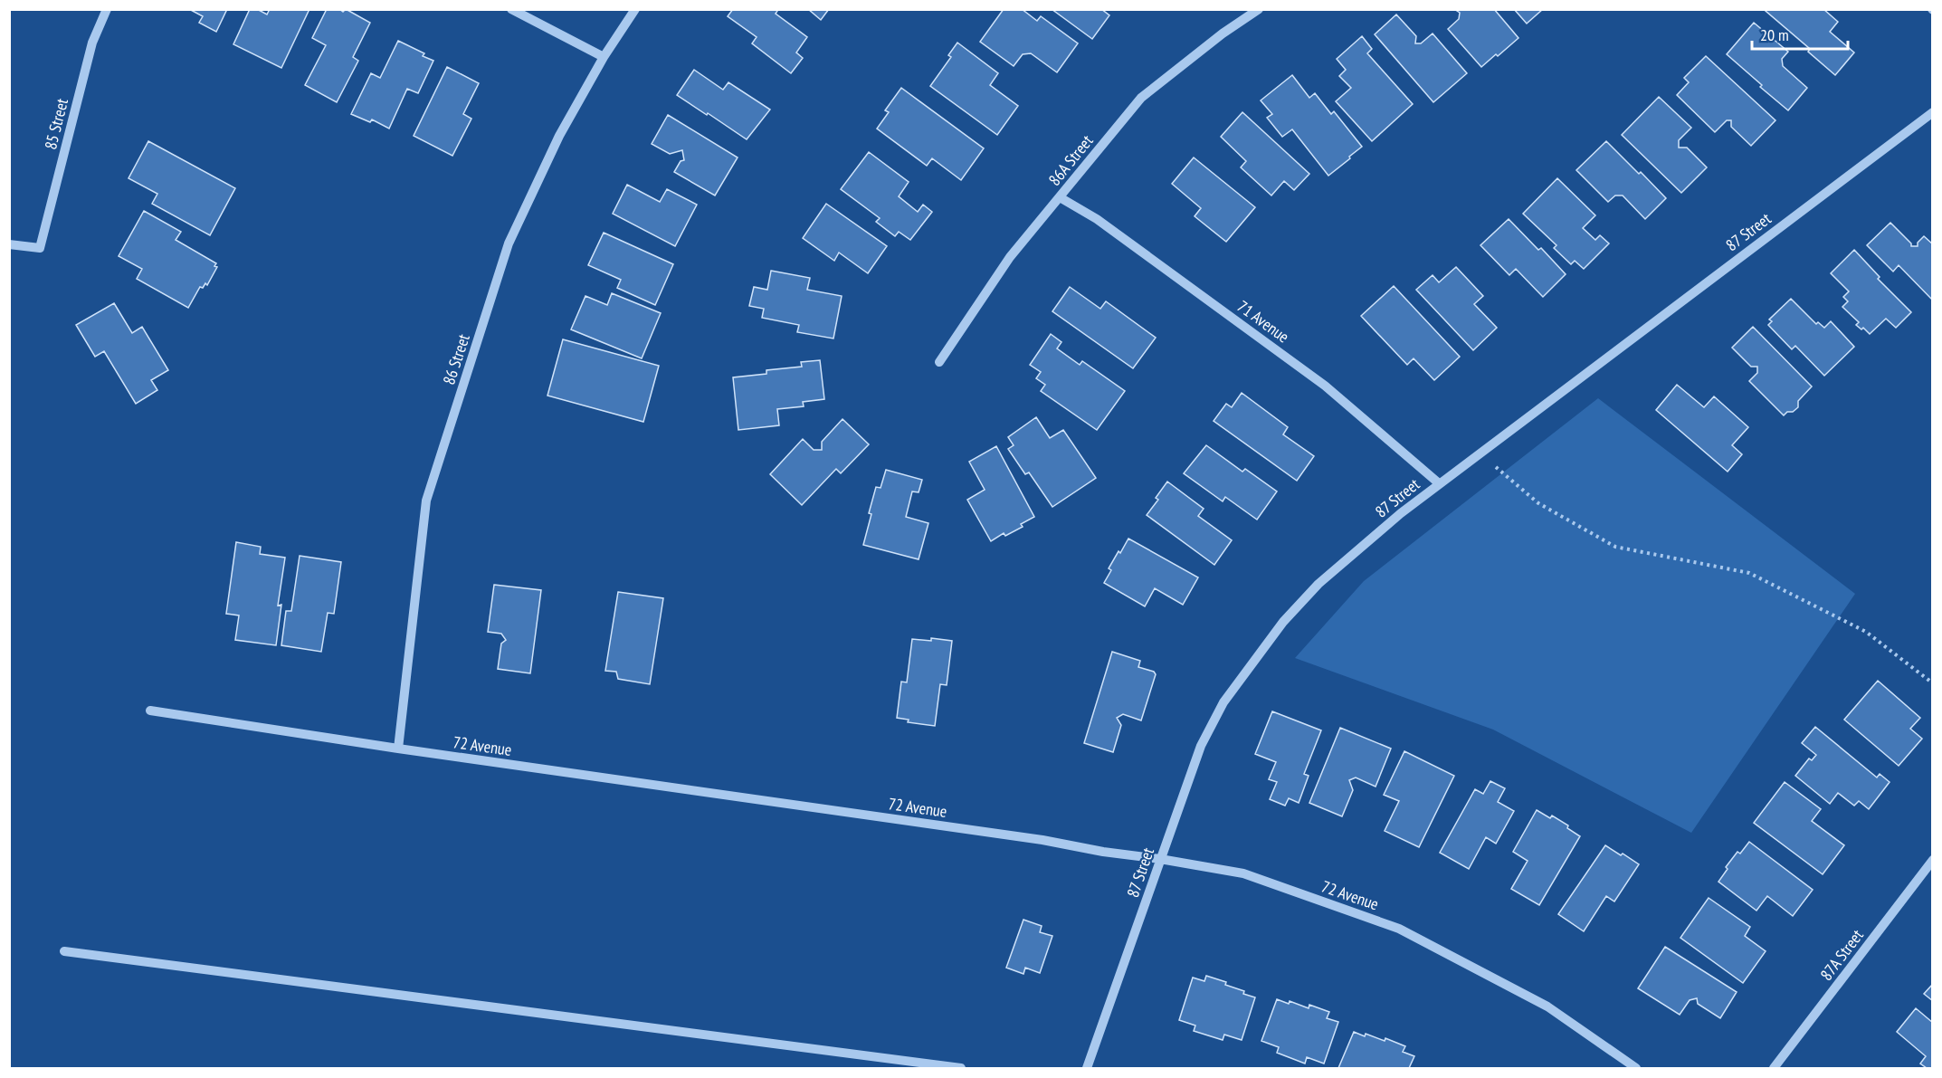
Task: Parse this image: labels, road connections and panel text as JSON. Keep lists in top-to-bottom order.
{
  "streets": {
    "street": [
      "85 Street",
      "86A Street",
      "87 Street",
      "71 Avenue",
      "86 Street",
      "72 Avenue",
      "87A Street"
    ]
  },
  "crossings": [
    ["86A Street", "71 Avenue"],
    ["87 Street", "71 Avenue"],
    ["87 Street", "72 Avenue"],
    ["86 Street", "72 Avenue"]
  ],
  "scale_bar": "20 m"
}
